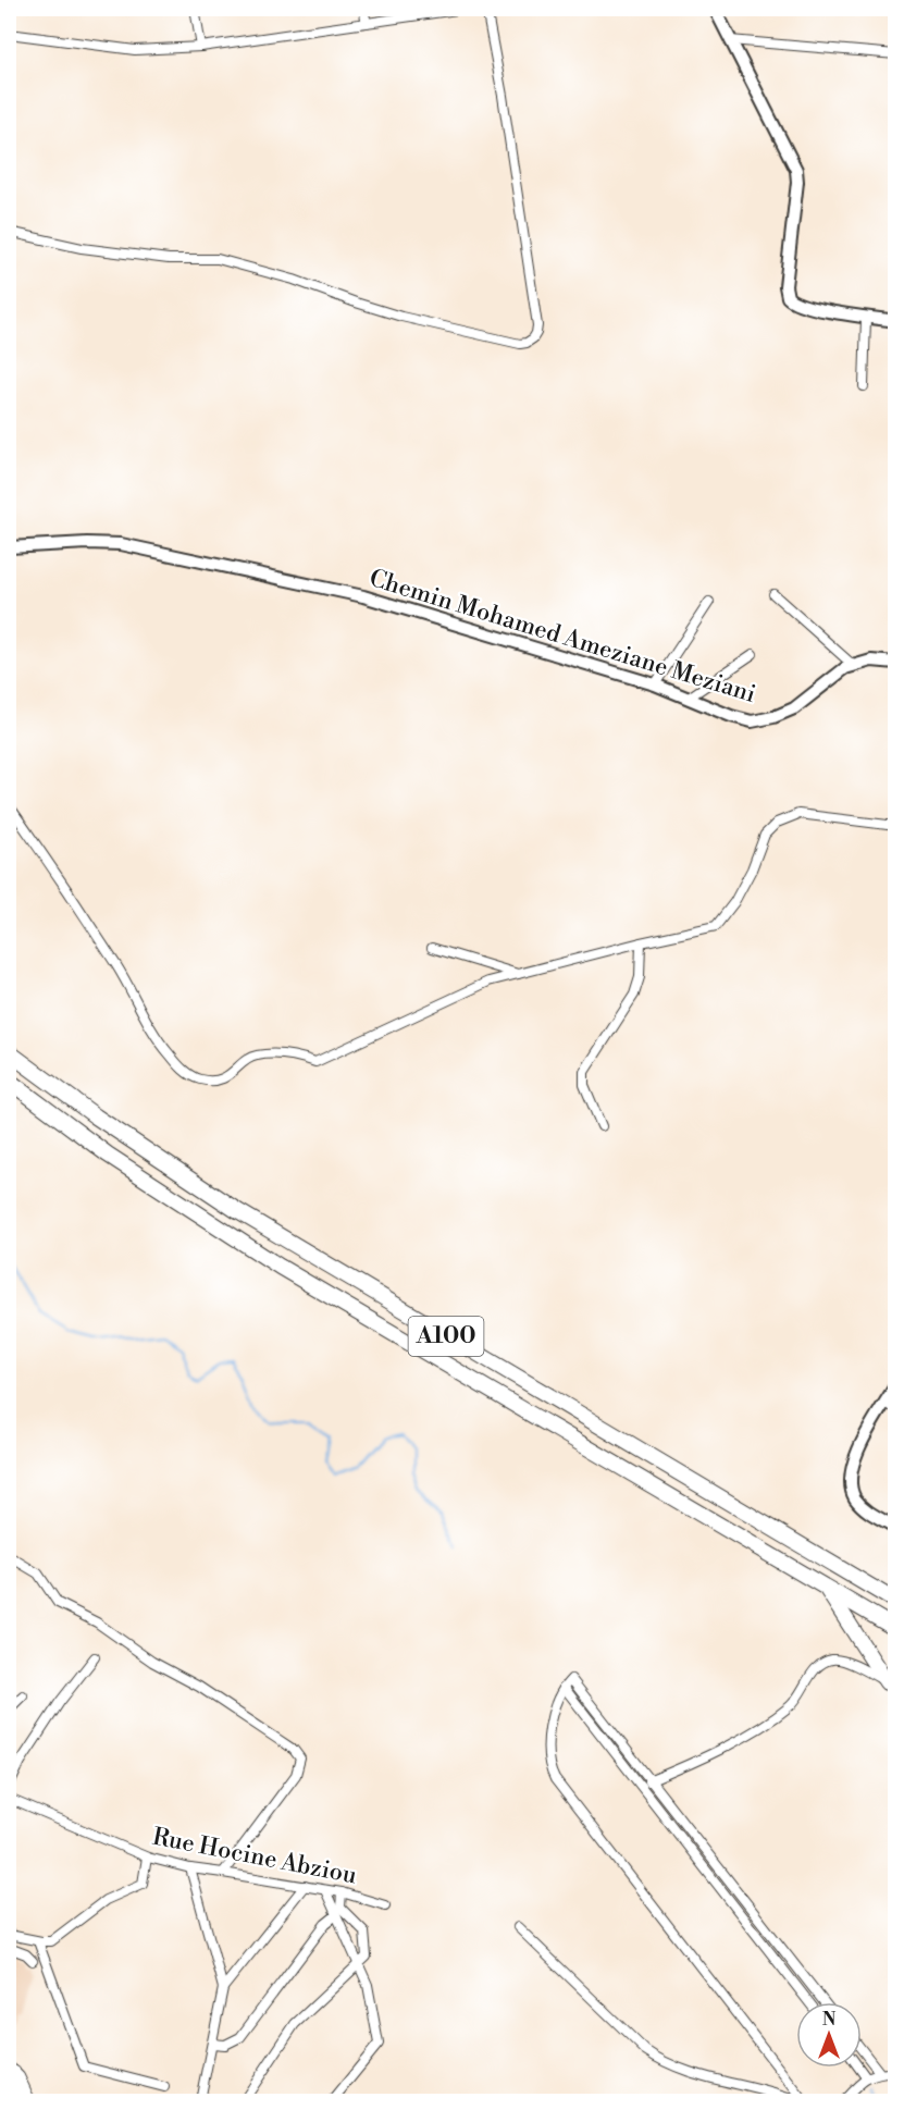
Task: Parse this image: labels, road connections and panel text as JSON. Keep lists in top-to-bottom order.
{
  "streets": {
    "highway": ["A100"],
    "main road": ["Chemin Mohamed Ameziane Meziani"],
    "street": ["Rue Hocine Abziou"]
  },
  "north": "top"
}
